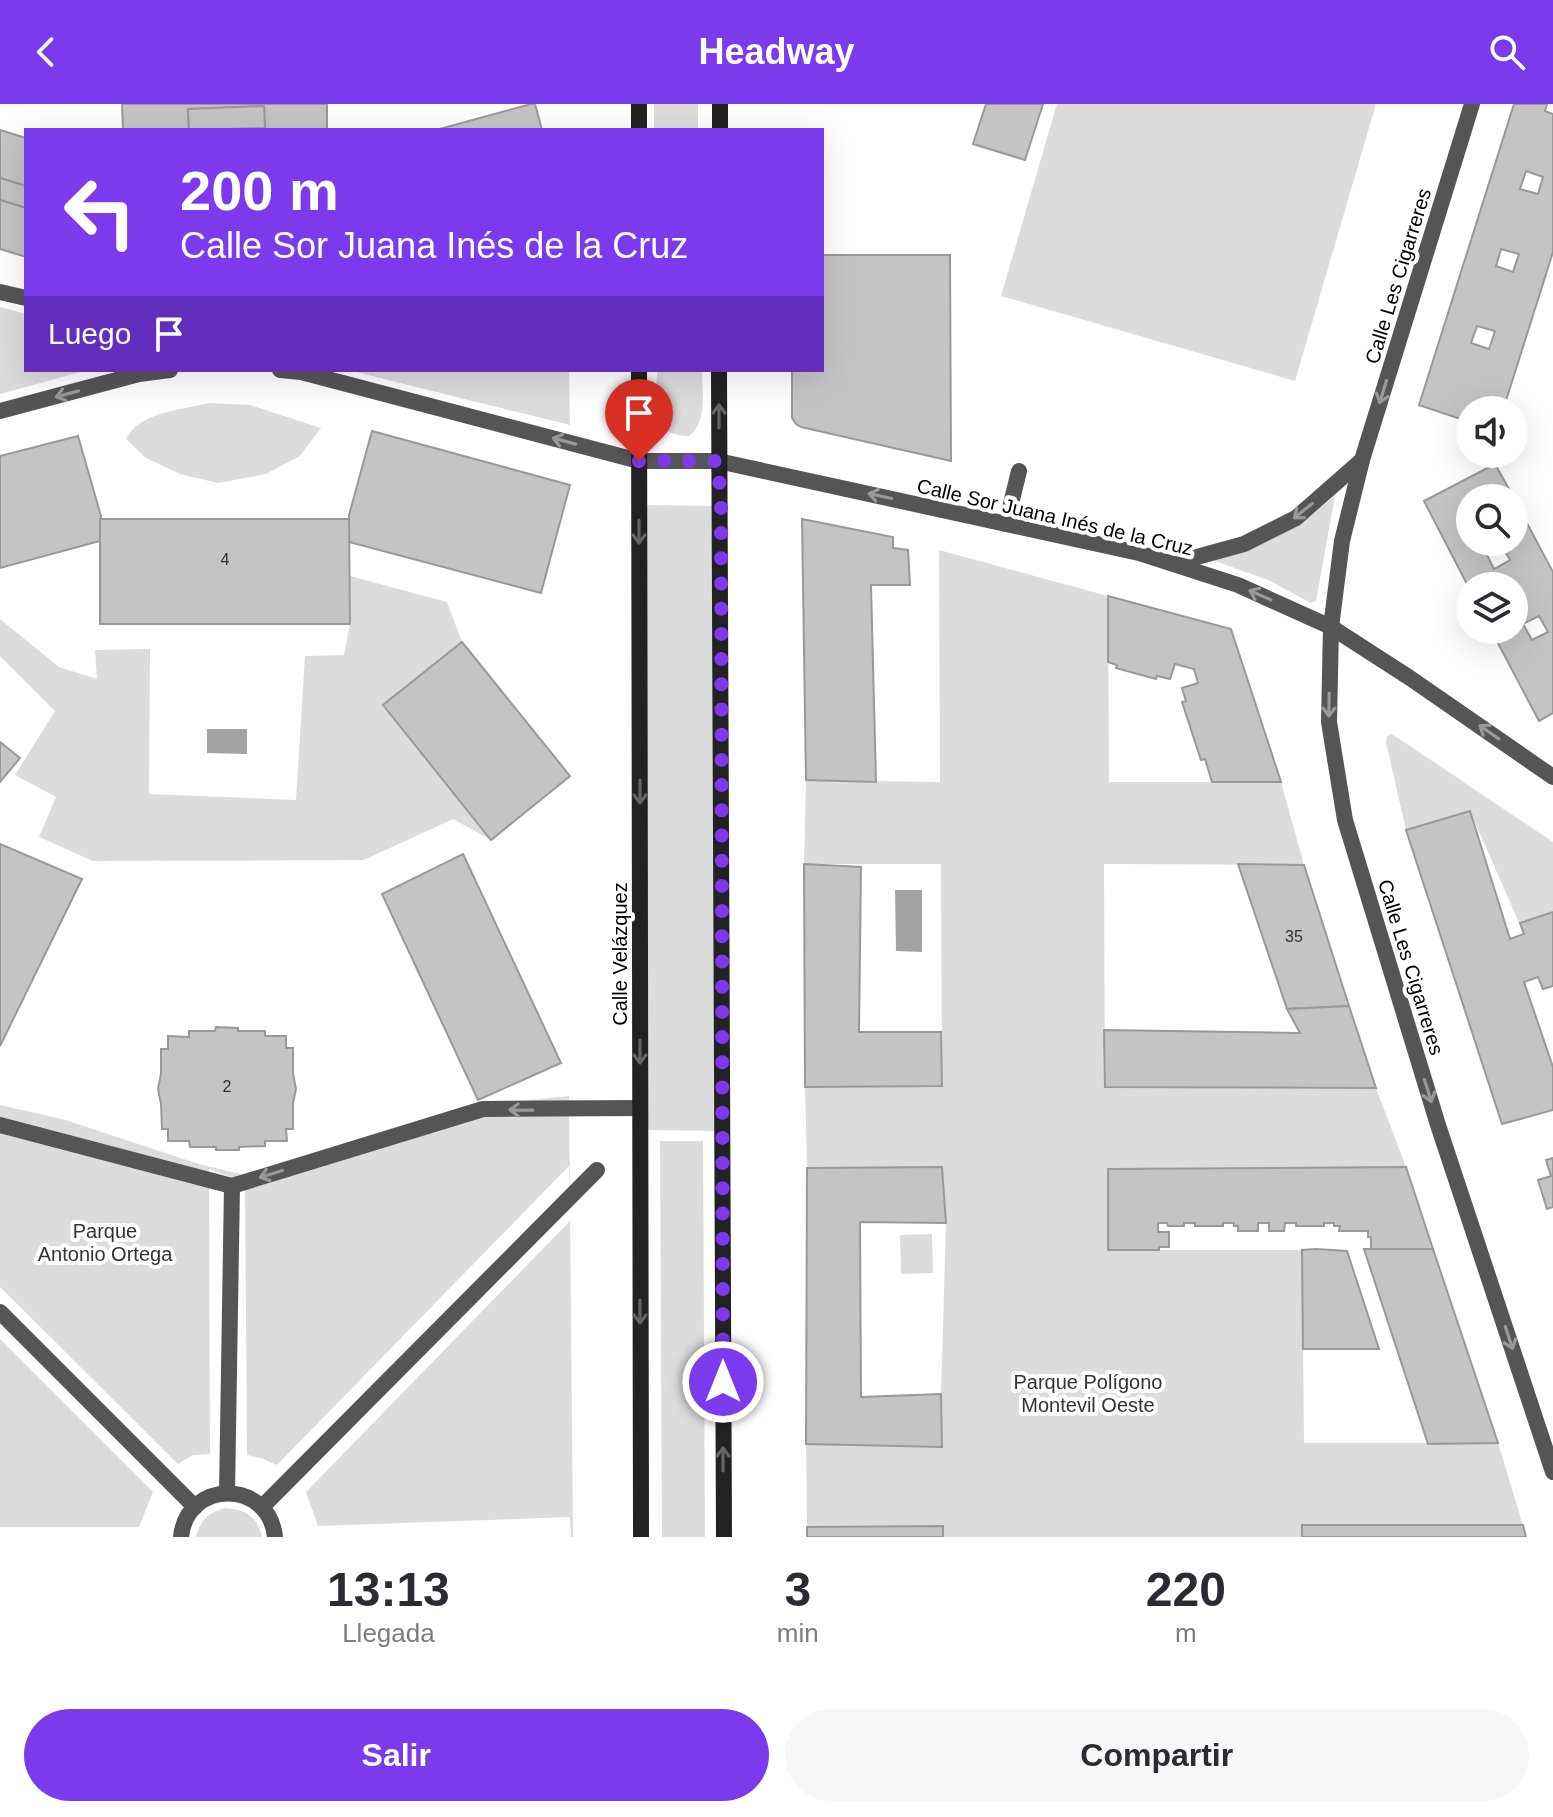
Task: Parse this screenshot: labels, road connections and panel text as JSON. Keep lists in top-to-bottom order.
{
  "streets": {
    "street": ["Calle Les Cigarreres", "Calle Sor Juana Inés de la Cruz", "Calle Velázquez"]
  },
  "crossings": [
    ["Calle Les Cigarreres", "Calle Sor Juana Inés de la Cruz"],
    ["Calle Sor Juana Inés de la Cruz", "Calle Velázquez"]
  ],
  "one_way": ["Calle Les Cigarreres", "Calle Sor Juana Inés de la Cruz"],
  "parks": ["Parque Antonio Ortega", "Parque Polígono Montevil Oeste"],
  "house_numbers": ["4", "35", "2"],
  "page": {
    "header": "Headway",
    "turn": ["200 m", "Calle Sor Juana Inés de la Cruz"],
    "then": "Luego",
    "eta": [
      "13:13",
      "Llegada",
      "3",
      "min",
      "220",
      "m"
    ],
    "buttons": ["Salir", "Compartir"]
  }
}
